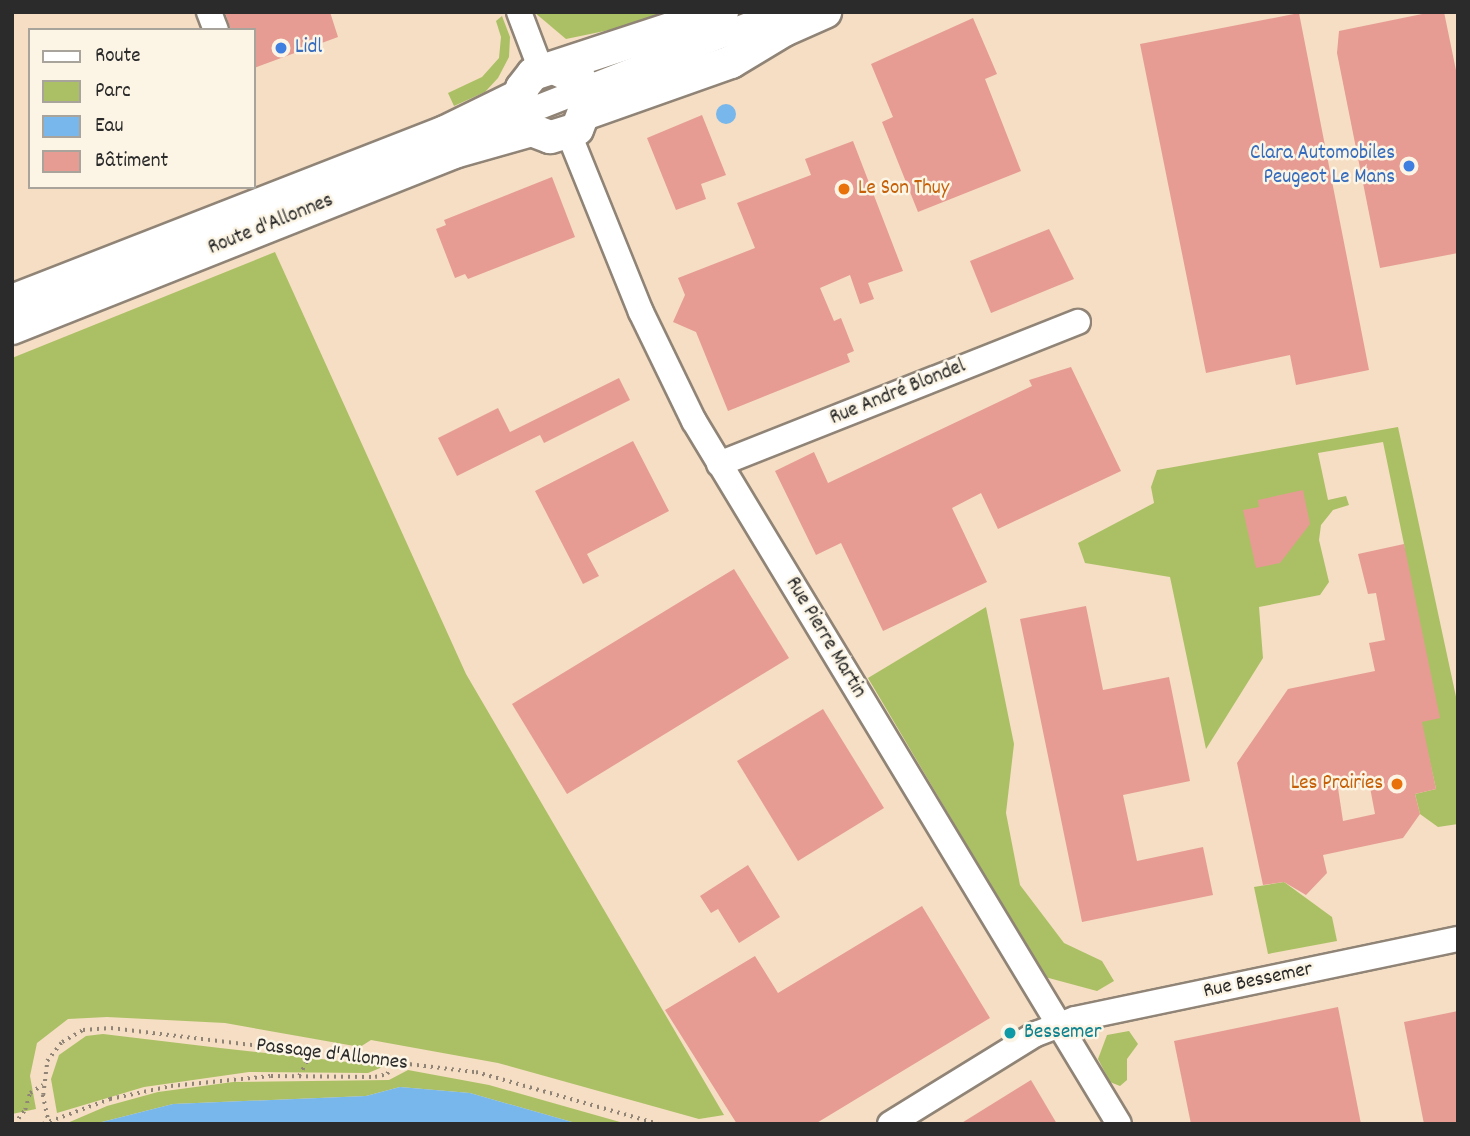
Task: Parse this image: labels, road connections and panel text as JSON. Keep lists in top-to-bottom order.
{
  "streets": {
    "main road": ["Route d'Allonnes"],
    "street": ["Rue André Blondel", "Rue Pierre Martin", "Rue Bessemer"],
    "path": ["Passage d'Allonnes"]
  },
  "crossings": [
    ["Route d'Allonnes", "Rue Pierre Martin"],
    ["Rue André Blondel", "Rue Pierre Martin"],
    ["Rue Pierre Martin", "Rue Bessemer"]
  ],
  "places": [
    "Lidl",
    "Clara Automobiles Peugeot Le Mans",
    "Le Son Thuy",
    "Les Prairies",
    "Bessemer"
  ],
  "legend": [
    "Route",
    "Parc",
    "Eau",
    "Bâtiment"
  ]
}
